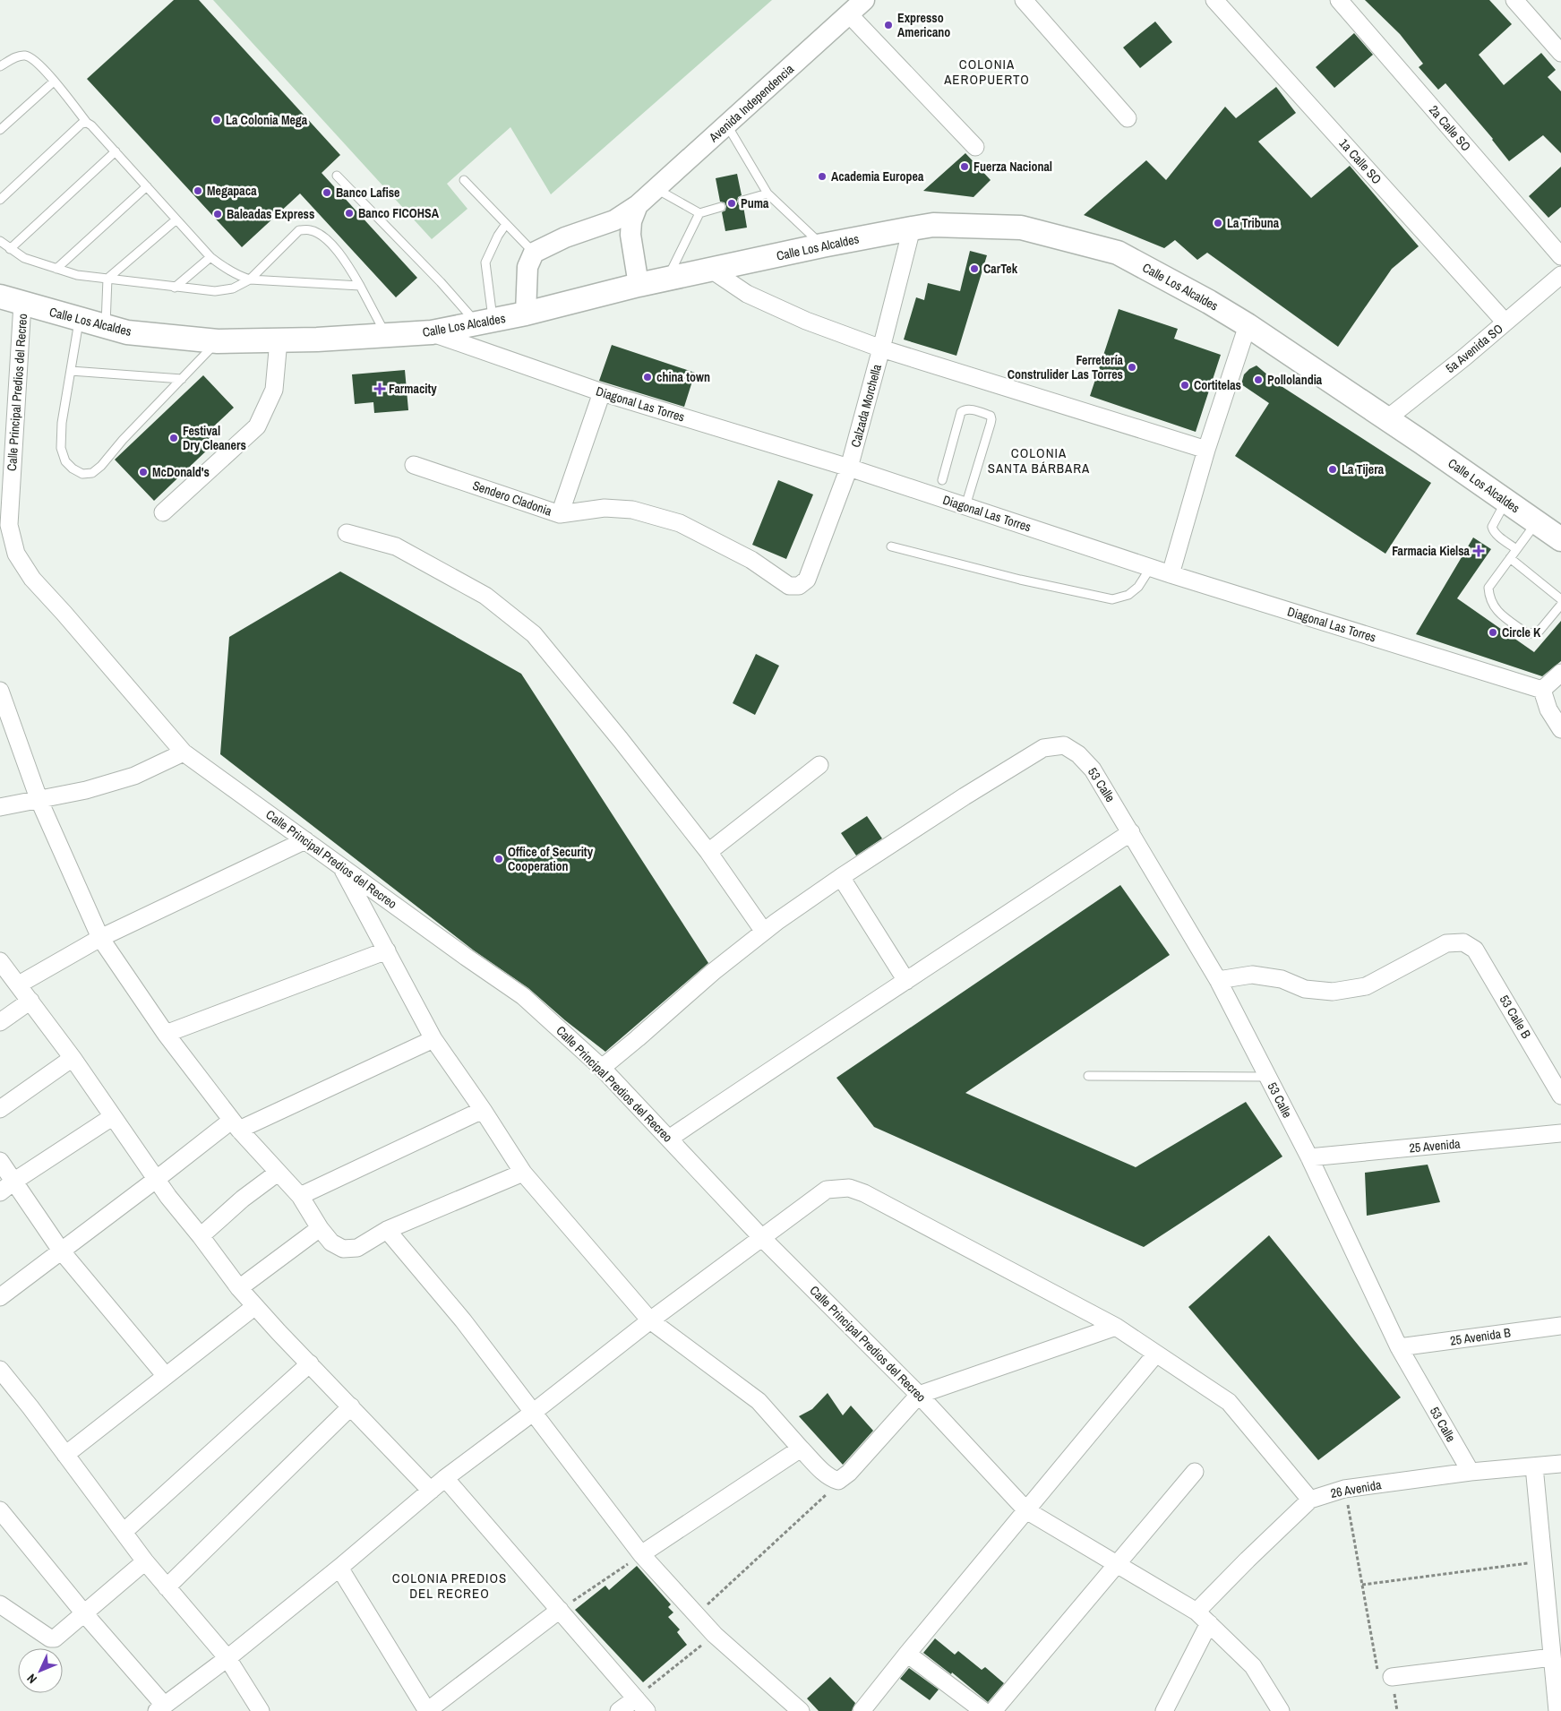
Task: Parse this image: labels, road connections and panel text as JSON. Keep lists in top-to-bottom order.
{
  "streets": {
    "main road": ["Calle Los Alcaldes"],
    "street": [
      "Avenida Independencia",
      "2a Calle SO",
      "1a Calle SO",
      "5a Avenida SO",
      "Calle Principal Predios del Recreo",
      "Diagonal Las Torres",
      "Calzada Morchella",
      "Sendero Cladonia",
      "53 Calle",
      "53 Calle B",
      "25 Avenida",
      "25 Avenida B",
      "26 Avenida"
    ]
  },
  "crossings": [
    ["1a Calle SO", "5a Avenida SO"],
    ["Calle Los Alcaldes", "5a Avenida SO"],
    ["Calle Los Alcaldes", "Calle Principal Predios del Recreo"],
    ["Calle Los Alcaldes", "Diagonal Las Torres"],
    ["Calle Los Alcaldes", "Calzada Morchella"],
    ["Calle Principal Predios del Recreo", "26 Avenida"],
    ["Diagonal Las Torres", "Calzada Morchella"],
    ["Calzada Morchella", "Sendero Cladonia"],
    ["53 Calle", "53 Calle B"],
    ["53 Calle", "25 Avenida"],
    ["53 Calle", "25 Avenida B"],
    ["53 Calle", "26 Avenida"]
  ],
  "districts": ["COLONIA AEROPUERTO", "COLONIA SANTA BÁRBARA", "COLONIA PREDIOS DEL RECREO"],
  "places": {
    "other": [
      "Expresso Americano",
      "La Colonia Mega",
      "Fuerza Nacional",
      "Academia Europea",
      "Megapaca",
      "Banco Lafise",
      "Puma",
      "Banco FICOHSA",
      "Baleadas Express",
      "La Tribuna",
      "CarTek",
      "Ferretería Construlider Las Torres",
      "china town",
      "Pollolandia",
      "Cortitelas",
      "Festival Dry Cleaners",
      "La Tijera",
      "McDonald's",
      "Circle K",
      "Office of Security Cooperation"
    ],
    "health": ["Farmacity", "Farmacia Kielsa"]
  },
  "north": "bottom left"
}
